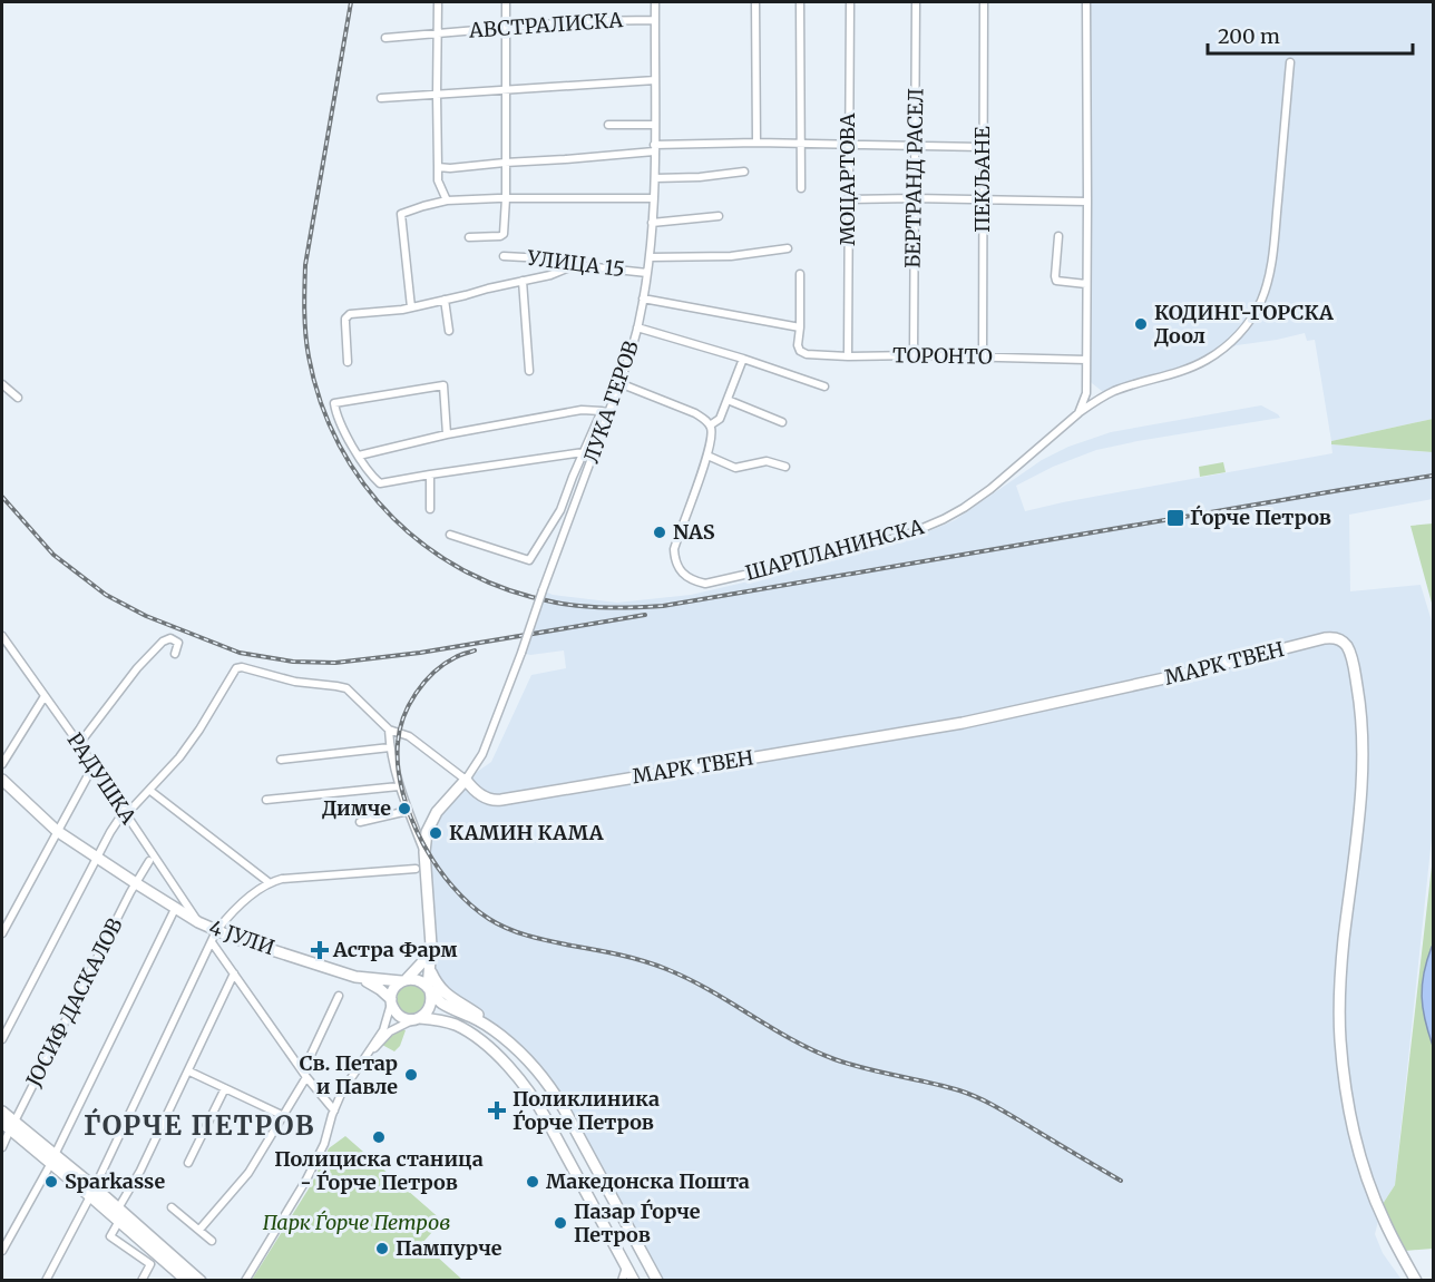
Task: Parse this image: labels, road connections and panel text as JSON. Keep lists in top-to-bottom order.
{
  "streets": {
    "street": [
      "АВСТРАЛИСКА",
      "БЕРТРАНД РАСЕЛ",
      "МОЦАРТОВА",
      "ПЕКЉАНЕ",
      "УЛИЦА 15",
      "ТОРОНТО",
      "ЛУКА ГЕРОВ",
      "ШАРПЛАНИНСКА",
      "МАРК ТВЕН",
      "РАДУШКА",
      "4 ЈУЛИ",
      "ЈОСИФ ДАСКАЛОВ"
    ]
  },
  "crossings": [
    ["АВСТРАЛИСКА", "ЛУКА ГЕРОВ"],
    ["БЕРТРАНД РАСЕЛ", "ТОРОНТО"],
    ["МОЦАРТОВА", "ТОРОНТО"],
    ["ПЕКЉАНЕ", "ТОРОНТО"],
    ["УЛИЦА 15", "ЛУКА ГЕРОВ"],
    ["ЛУКА ГЕРОВ", "МАРК ТВЕН"],
    ["ЛУКА ГЕРОВ", "4 ЈУЛИ"],
    ["РАДУШКА", "4 ЈУЛИ"],
    ["4 ЈУЛИ", "ЈОСИФ ДАСКАЛОВ"]
  ],
  "districts": ["ЃОРЧЕ ПЕТРОВ"],
  "parks": ["Парк Ѓорче Петров"],
  "places": {
    "other": [
      "КОДИНГ-ГОРСКА Доол",
      "NAS",
      "Димче",
      "КАМИН КАМА",
      "Св. Петар и Павле",
      "Полициска станица - Ѓорче Петров",
      "Sparkasse",
      "Македонска Пошта",
      "Пазар Ѓорче Петров",
      "Пампурче"
    ],
    "transit": ["Ѓорче Петров"],
    "health": ["Астра Фарм", "Поликлиника Ѓорче Петров"]
  },
  "scale_bar": "200 m"
}
